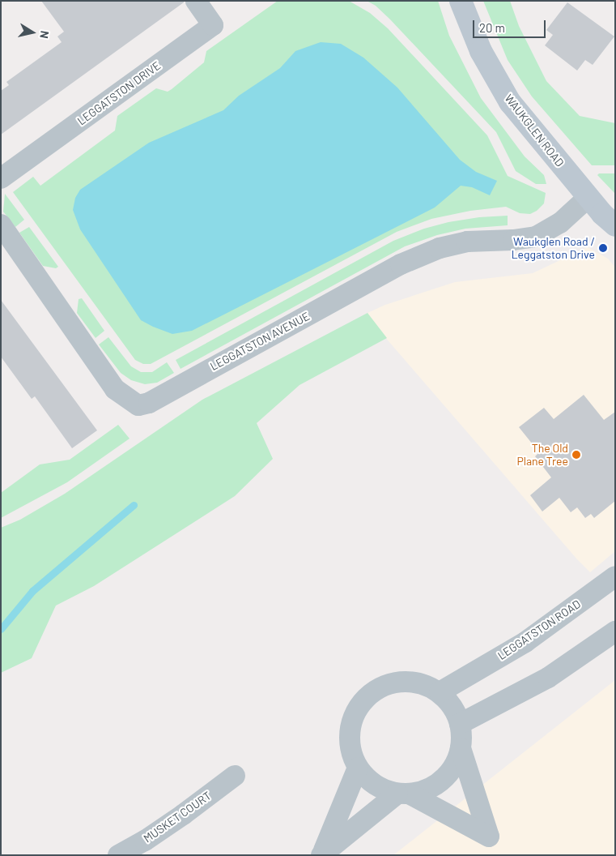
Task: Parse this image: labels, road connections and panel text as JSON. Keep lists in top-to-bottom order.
{
  "streets": {
    "street": [
      "LEGGATSTON DRIVE",
      "WAUKGLEN ROAD",
      "LEGGATSTON AVENUE",
      "LEGGATSTON ROAD",
      "MUSKET COURT"
    ]
  },
  "crossings": [
    ["WAUKGLEN ROAD", "LEGGATSTON AVENUE"]
  ],
  "places": ["Waukglen Road / Leggatston Drive", "The Old Plane Tree"],
  "scale_bar": "20 m",
  "north": "right"
}
